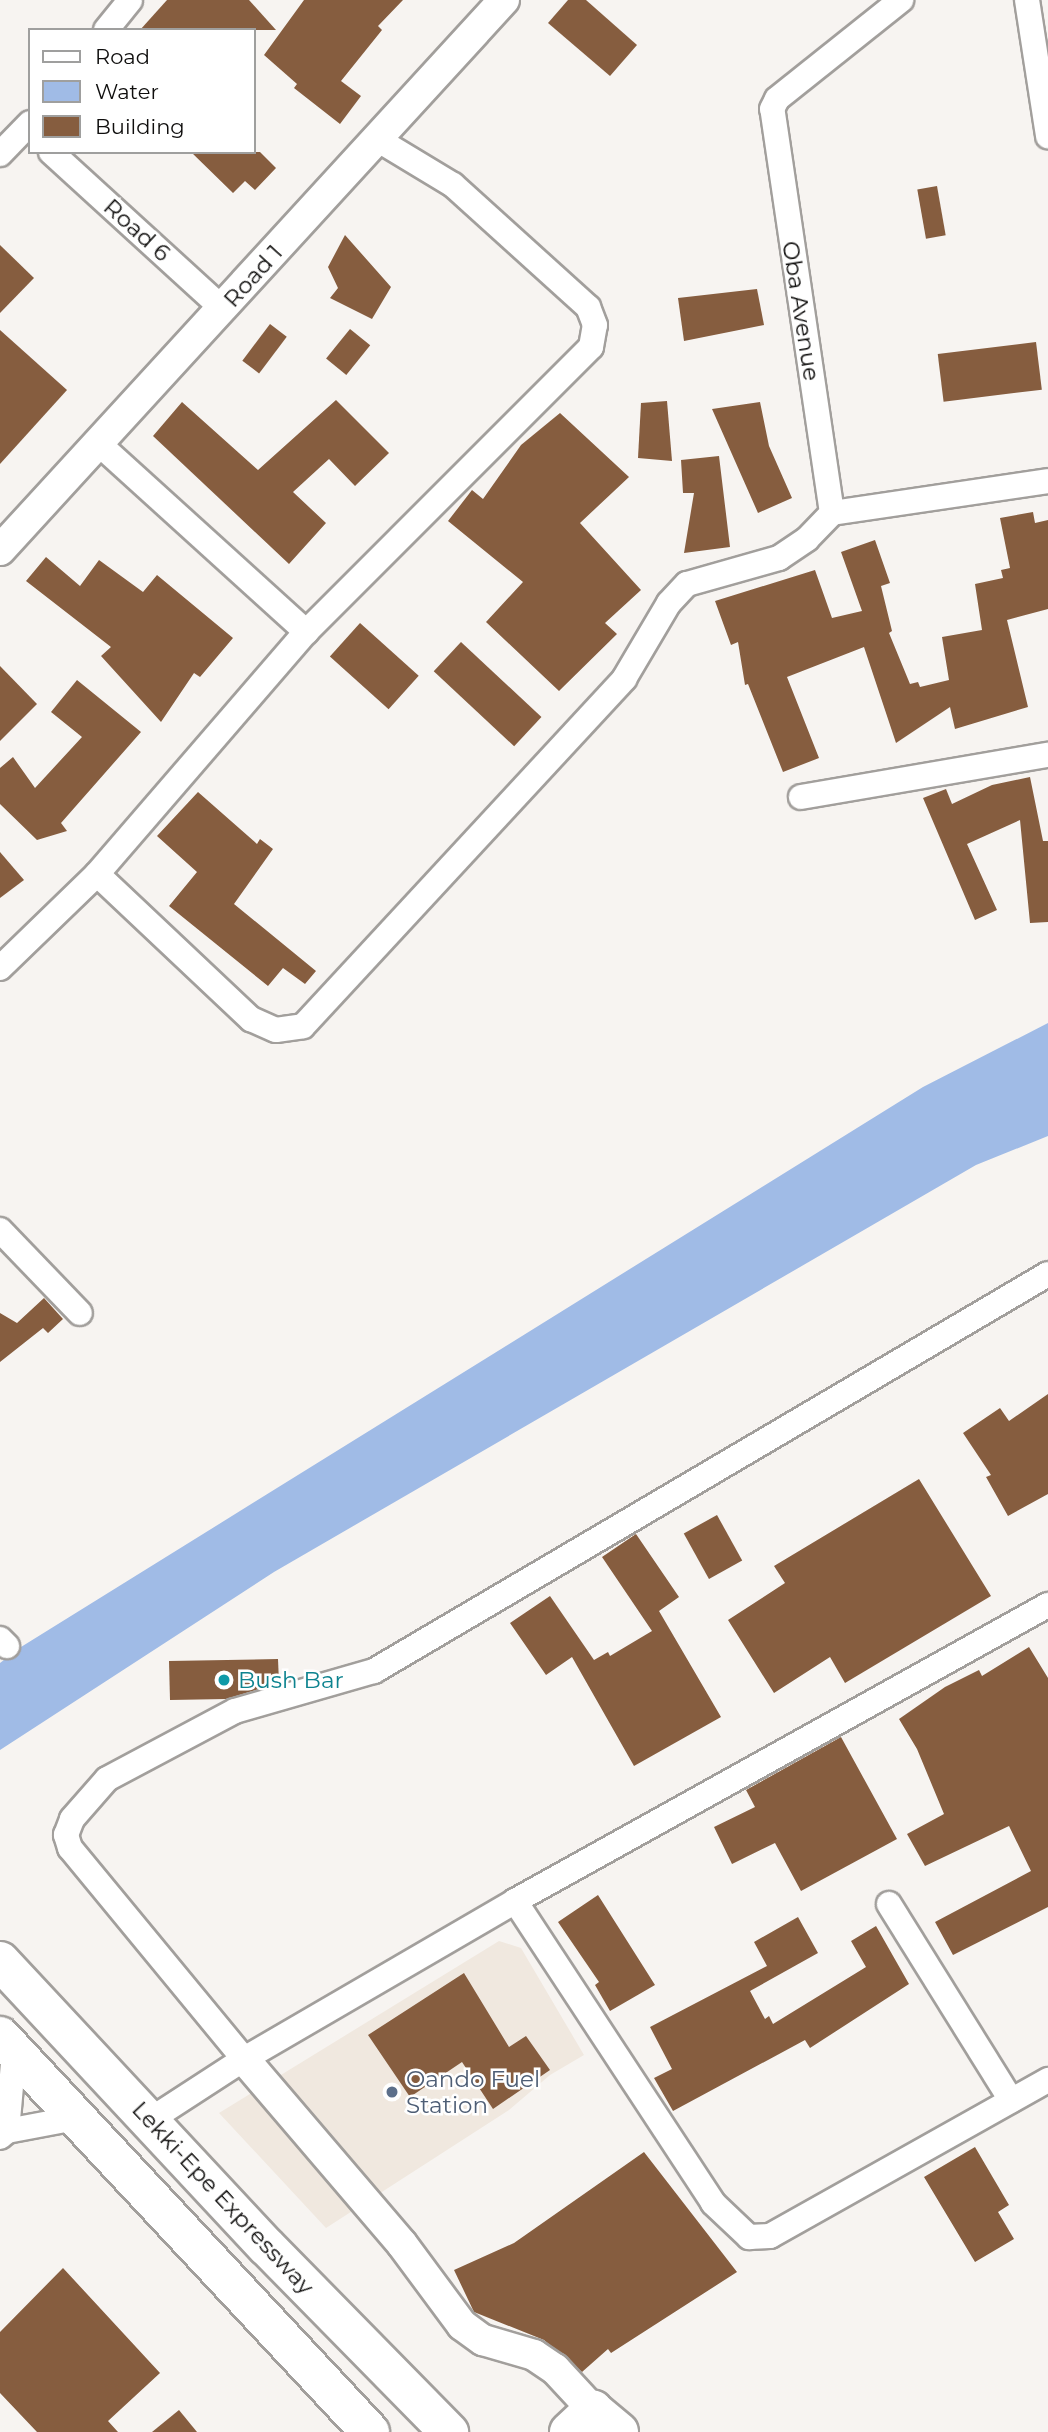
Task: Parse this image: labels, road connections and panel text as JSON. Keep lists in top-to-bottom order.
{
  "streets": {
    "highway": ["Lekki-Epe Expressway"],
    "street": ["Road 6", "Road 1", "Oba Avenue"]
  },
  "crossings": [
    ["Road 6", "Road 1"]
  ],
  "places": ["Bush Bar", "Oando Fuel Station"],
  "legend": ["Road", "Water", "Building"]
}
